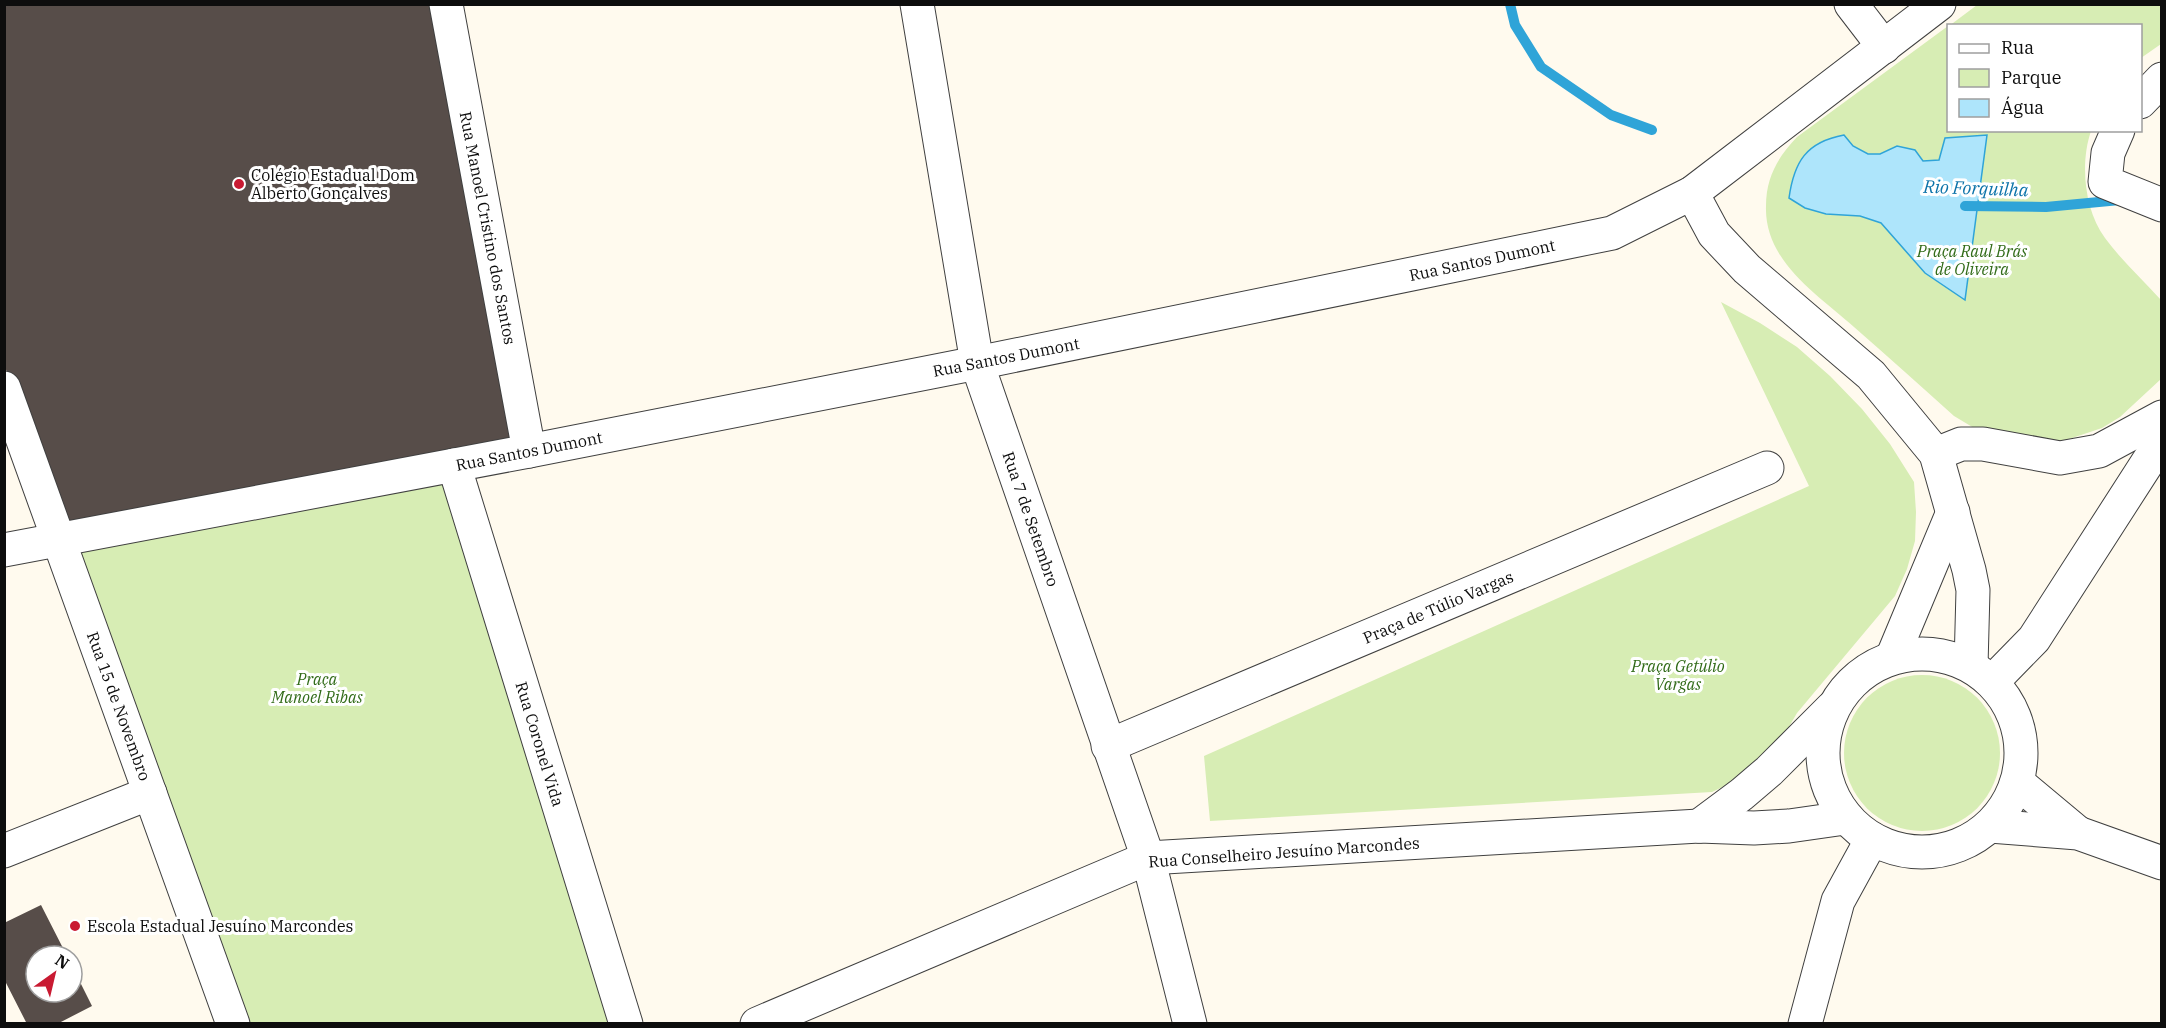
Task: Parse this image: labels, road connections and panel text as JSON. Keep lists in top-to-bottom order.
{
  "streets": {
    "street": [
      "Rua Manoel Cristino dos Santos",
      "Rua Santos Dumont",
      "Rua 7 de Setembro",
      "Praça de Túlio Vargas",
      "Rua 15 de Novembro",
      "Rua Coronel Vida",
      "Rua Conselheiro Jesuíno Marcondes"
    ]
  },
  "crossings": [
    ["Rua Manoel Cristino dos Santos", "Rua Santos Dumont"],
    ["Rua Santos Dumont", "Rua 7 de Setembro"],
    ["Rua Santos Dumont", "Rua 15 de Novembro"],
    ["Rua Santos Dumont", "Rua Coronel Vida"],
    ["Rua 7 de Setembro", "Praça de Túlio Vargas"],
    ["Rua 7 de Setembro", "Rua Conselheiro Jesuíno Marcondes"]
  ],
  "water": ["Rio Forquilha"],
  "parks": ["Praça Raul Brás de Oliveira", "Praça Getúlio Vargas", "Praça Manoel Ribas"],
  "places": ["Colégio Estadual Dom Alberto Gonçalves", "Escola Estadual Jesuíno Marcondes"],
  "legend": ["Rua", "Parque", "Água"],
  "north": "top right"
}
